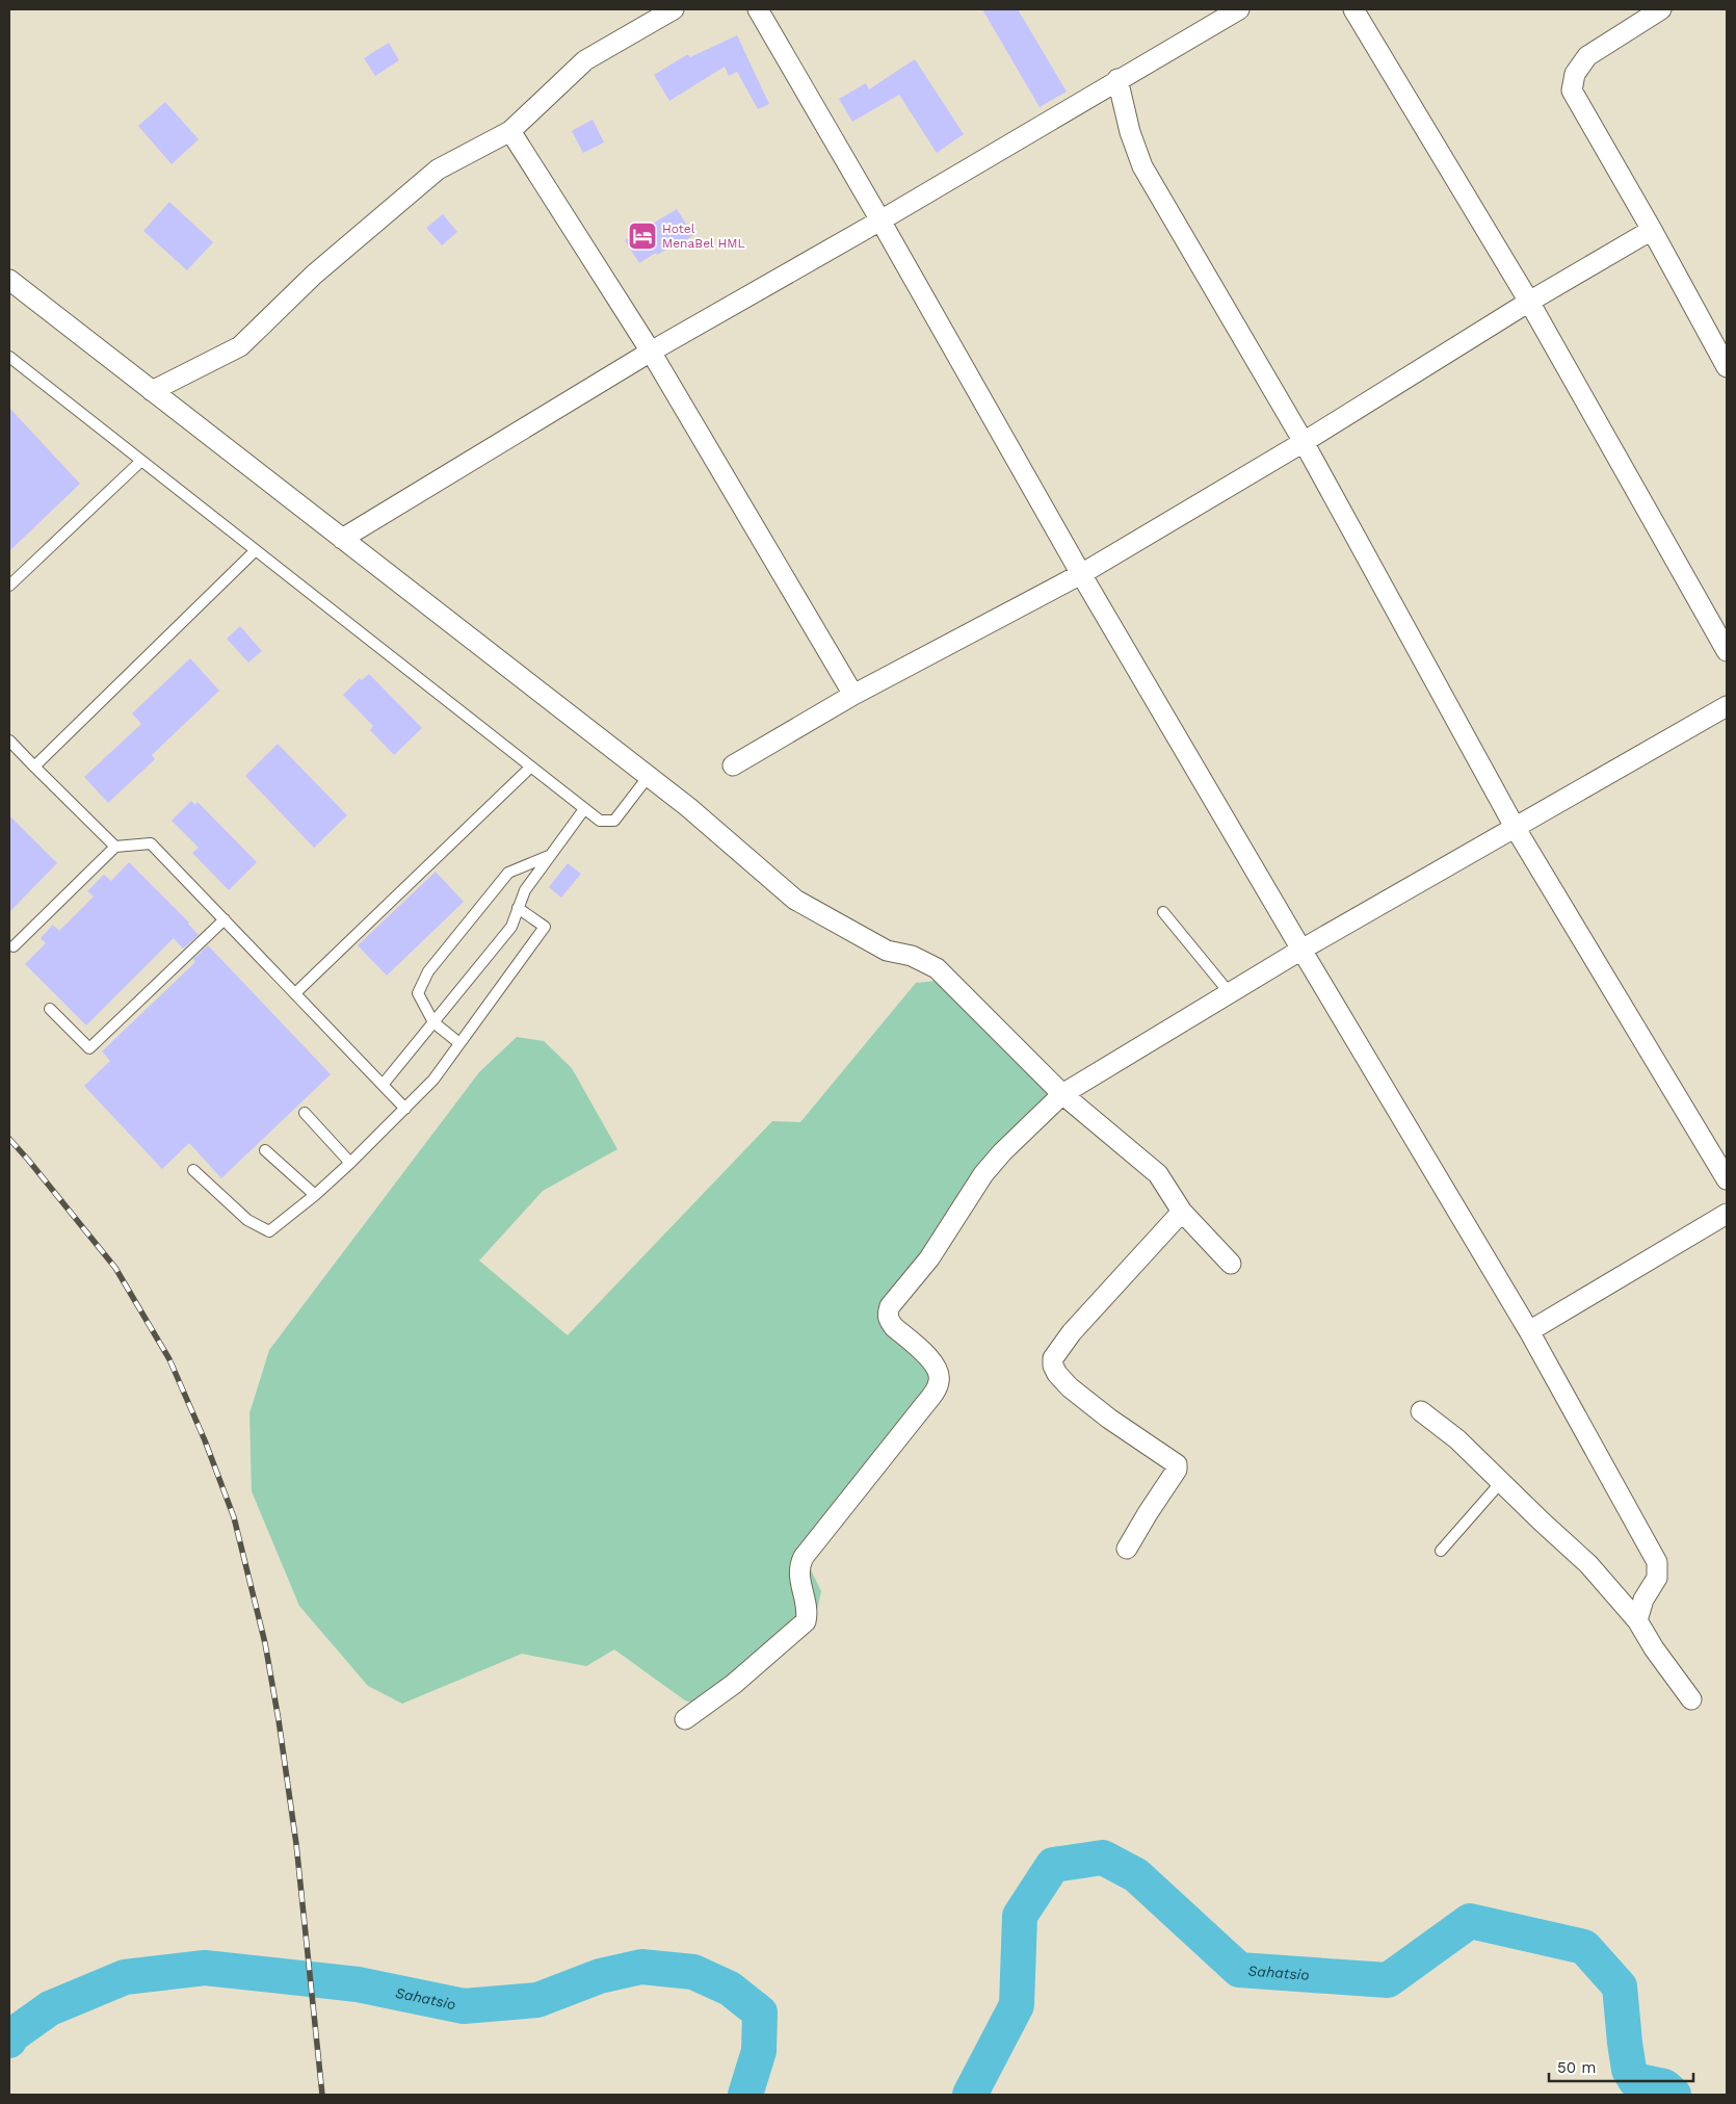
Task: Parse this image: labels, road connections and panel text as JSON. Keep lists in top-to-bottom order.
{
  "water": ["Sahatsio"],
  "places": {
    "hotel": ["Hotel MenaBel HML"]
  },
  "scale_bar": "50 m"
}
